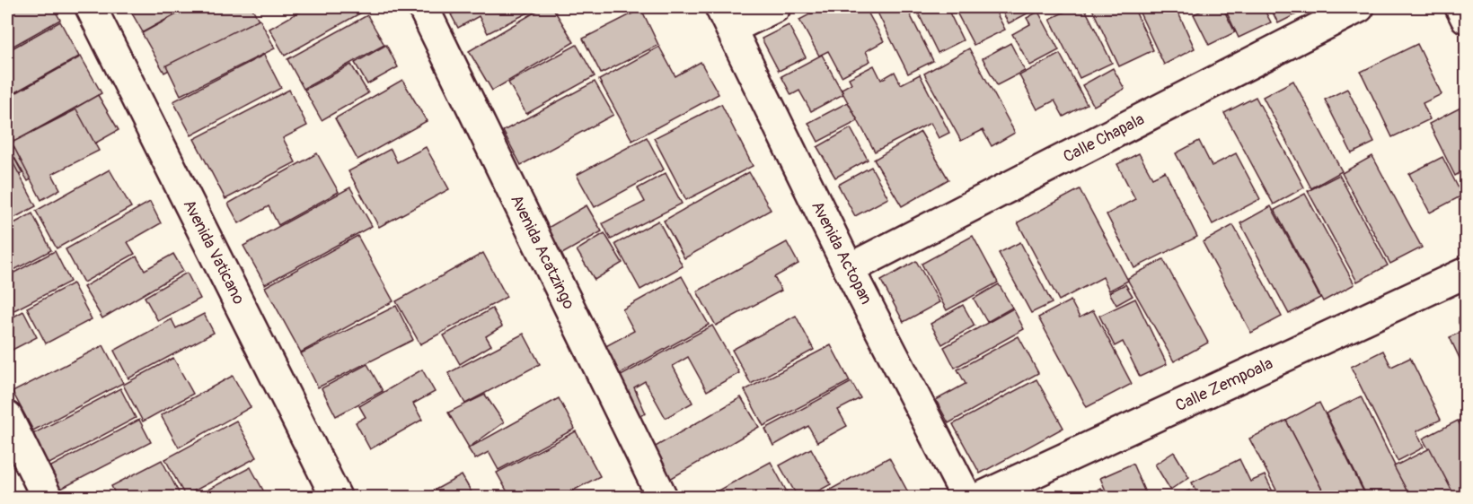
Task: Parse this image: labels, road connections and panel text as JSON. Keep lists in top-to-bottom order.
{
  "streets": {
    "street": [
      "Calle Chapala",
      "Avenida Vaticano",
      "Avenida Acatzingo",
      "Avenida Actopan",
      "Calle Zempoala"
    ]
  },
  "crossings": [
    ["Calle Chapala", "Avenida Actopan"]
  ]
}
